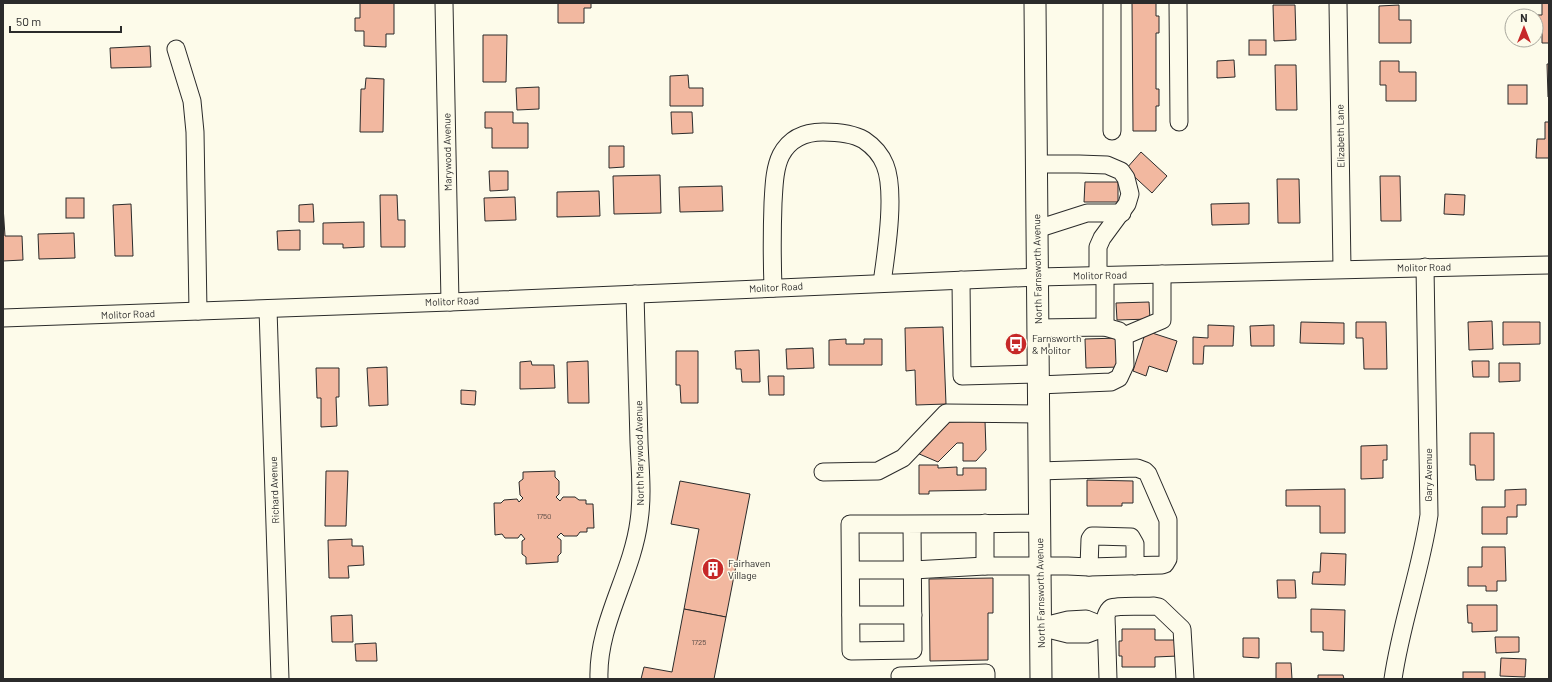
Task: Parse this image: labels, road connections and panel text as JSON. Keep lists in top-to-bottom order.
{
  "streets": {
    "main road": ["North Farnsworth Avenue"],
    "street": [
      "Elizabeth Lane",
      "Marywood Avenue",
      "Molitor Road",
      "North Marywood Avenue",
      "Gary Avenue",
      "Richard Avenue"
    ]
  },
  "crossings": [
    ["Elizabeth Lane", "Molitor Road"],
    ["Marywood Avenue", "Molitor Road"],
    ["Molitor Road", "North Farnsworth Avenue"],
    ["Molitor Road", "North Marywood Avenue"],
    ["Molitor Road", "Gary Avenue"],
    ["Molitor Road", "Richard Avenue"]
  ],
  "places": {
    "bus stop": ["Farnsworth & Molitor"],
    "building": ["Fairhaven Village"]
  },
  "house_numbers": ["1750", "1725"],
  "scale_bar": "50 m",
  "north": "top"
}
